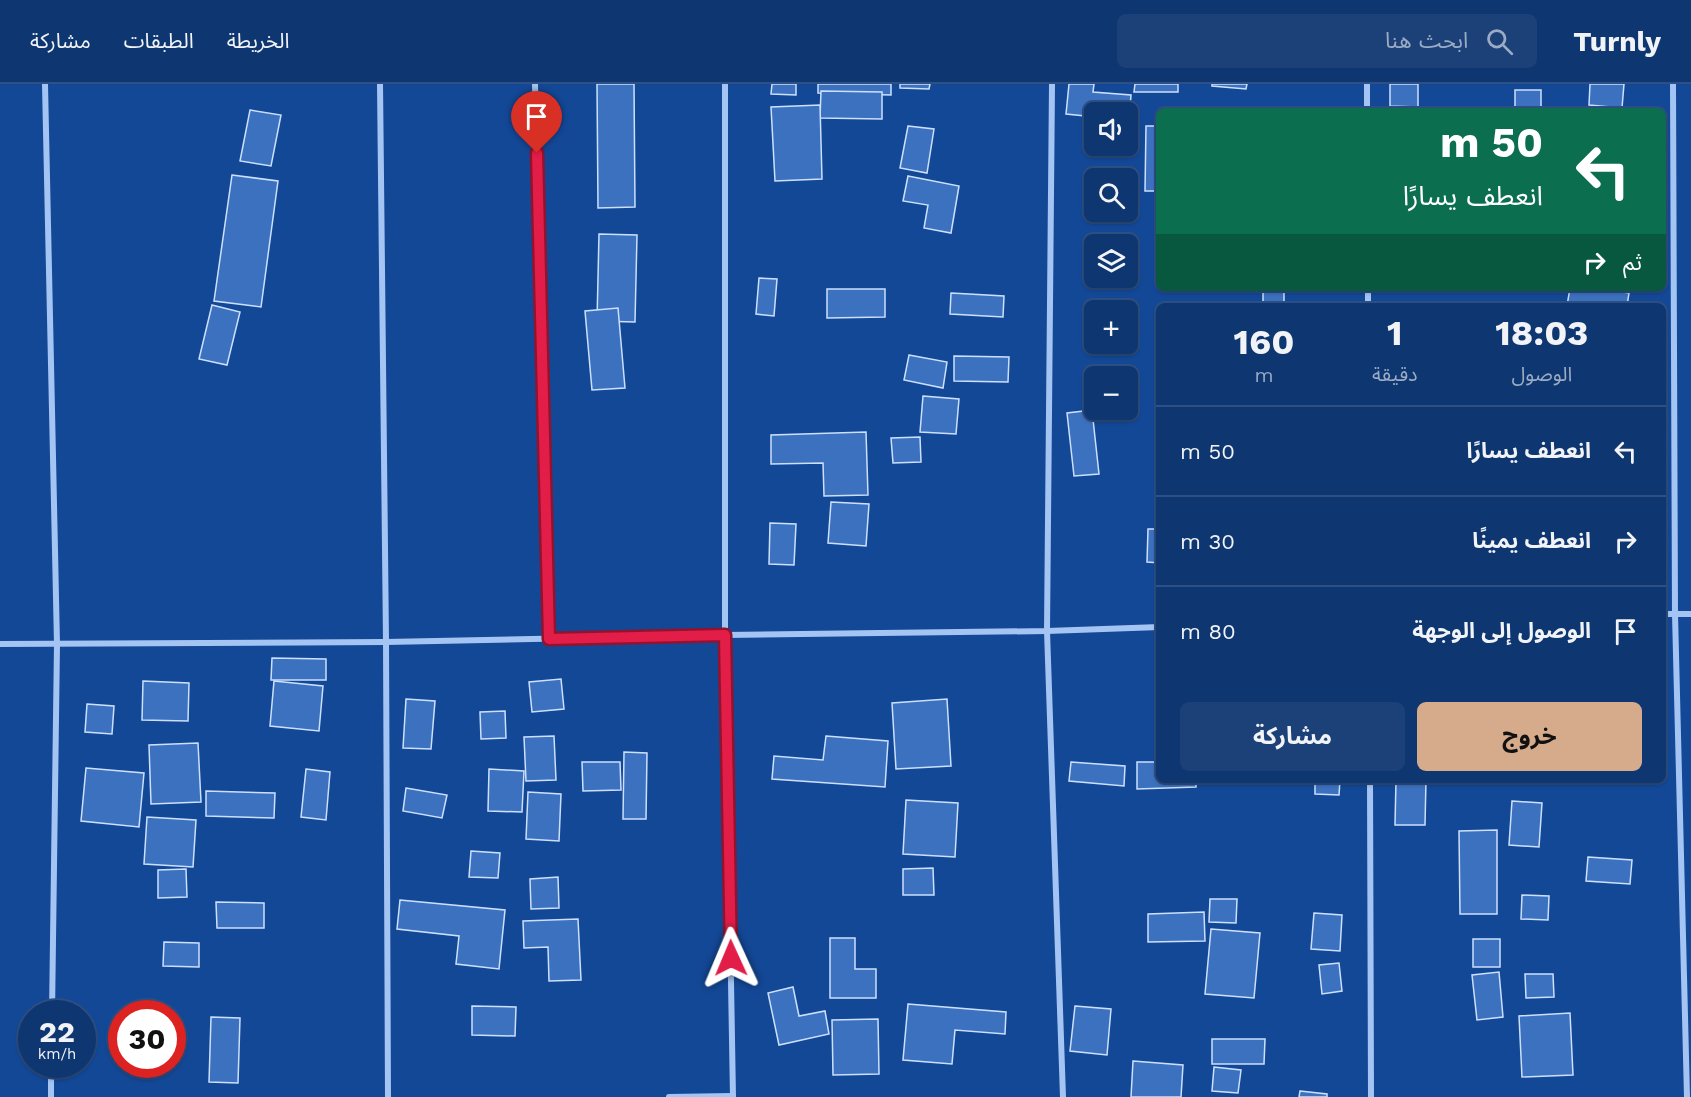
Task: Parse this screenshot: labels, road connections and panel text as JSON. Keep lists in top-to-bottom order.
{
  "page": {
    "header": "Turnly",
    "search": "ابحث هنا",
    "nav": ["الخريطة", "الطبقات", "مشاركة"],
    "map_buttons": ["+", "−"],
    "turn": ["50 m", "انعطف يسارًا"],
    "then": "ثم",
    "eta": [
      "18:03",
      "الوصول",
      "1",
      "دقيقة",
      "160",
      "m"
    ],
    "list": [
      {
        "name": "انعطف يسارًا",
        "value": "50 m"
      },
      {
        "name": "انعطف يمينًا",
        "value": "30 m"
      },
      {
        "name": "الوصول إلى الوجهة",
        "value": "80 m"
      }
    ],
    "buttons": ["خروج", "مشاركة"],
    "speed": "22 km/h",
    "limit": "30"
  }
}
